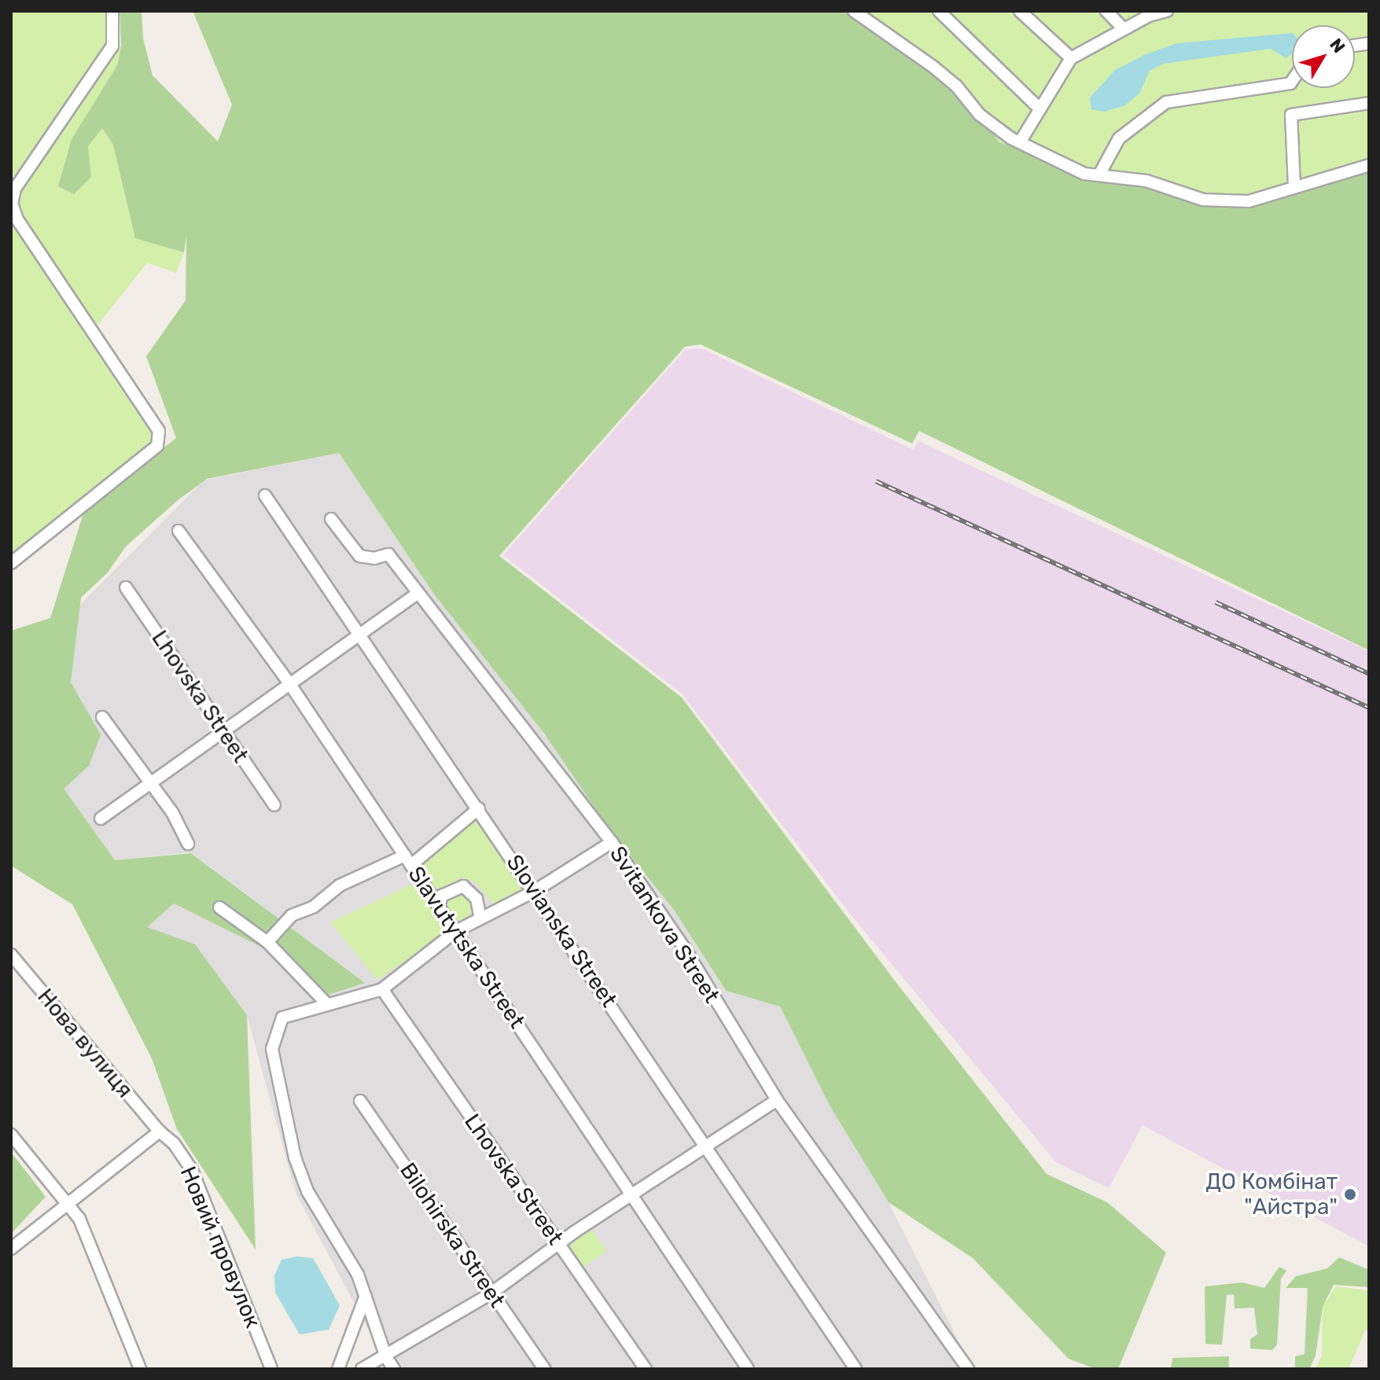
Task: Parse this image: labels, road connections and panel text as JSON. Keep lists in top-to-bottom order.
{
  "streets": {
    "street": [
      "Lhovska Street",
      "Svitankova Street",
      "Slovianska Street",
      "Slavutytska Street",
      "Нова вулиця",
      "Bilohirska Street",
      "Новий провулок"
    ]
  },
  "crossings": [
    ["Нова вулиця", "Новий провулок"]
  ],
  "places": ["ДО Комбінат \"Айстра\""],
  "north": "top right"
}
